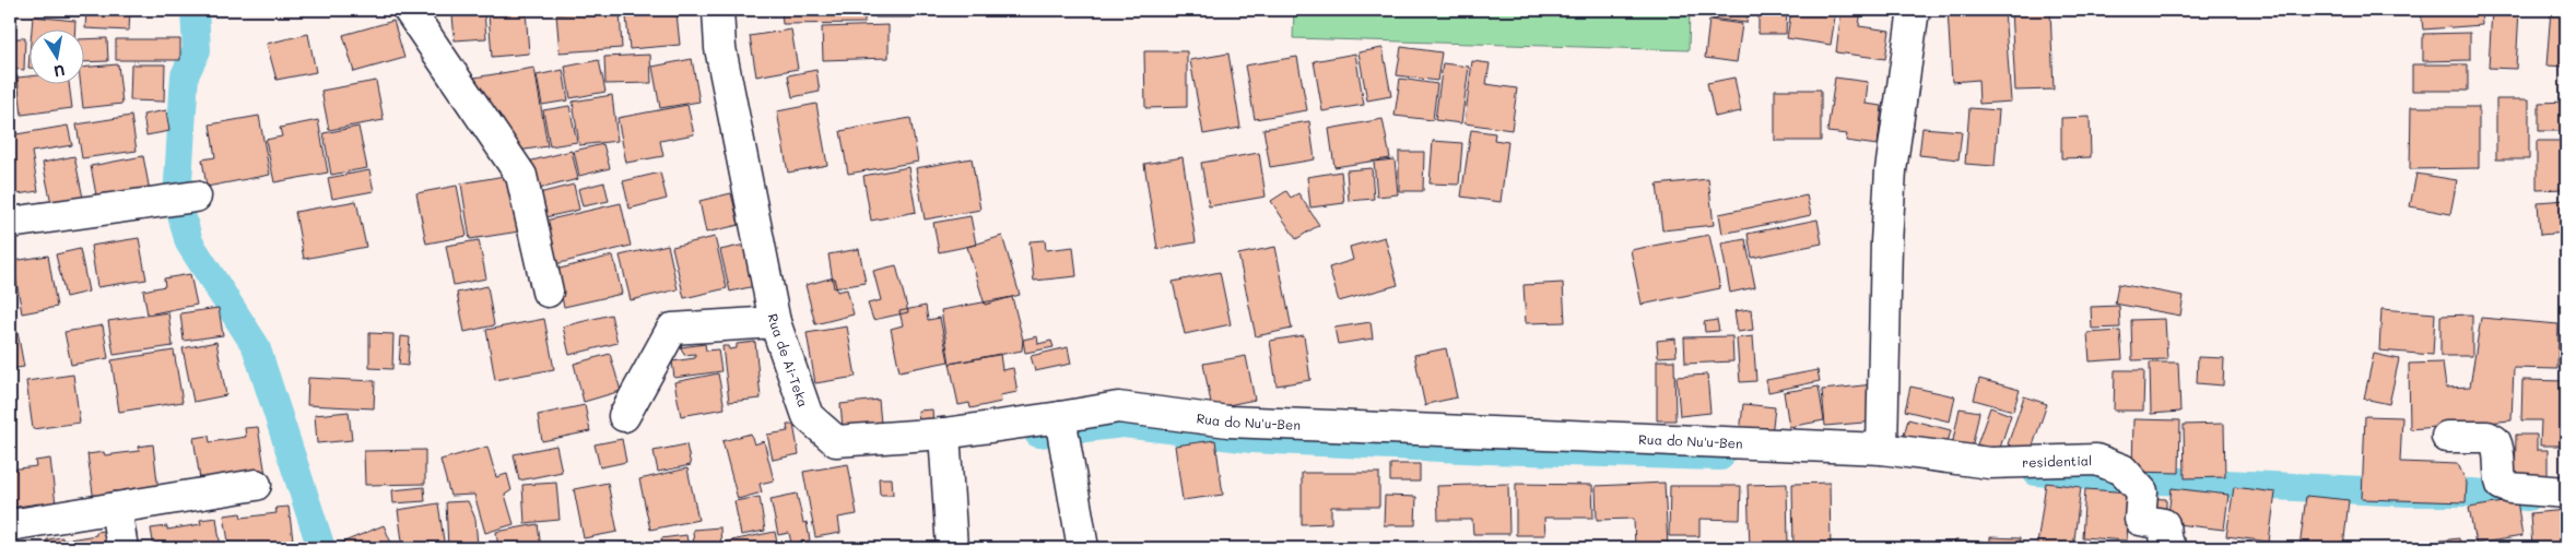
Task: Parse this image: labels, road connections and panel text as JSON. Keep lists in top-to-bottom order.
{
  "streets": {
    "street": ["Rua de Ai-Teka", "Rua do Nu'u-Ben", "residential"]
  },
  "crossings": [
    ["Rua de Ai-Teka", "Rua do Nu'u-Ben"],
    ["Rua do Nu'u-Ben", "residential"]
  ],
  "north": "bottom"
}
